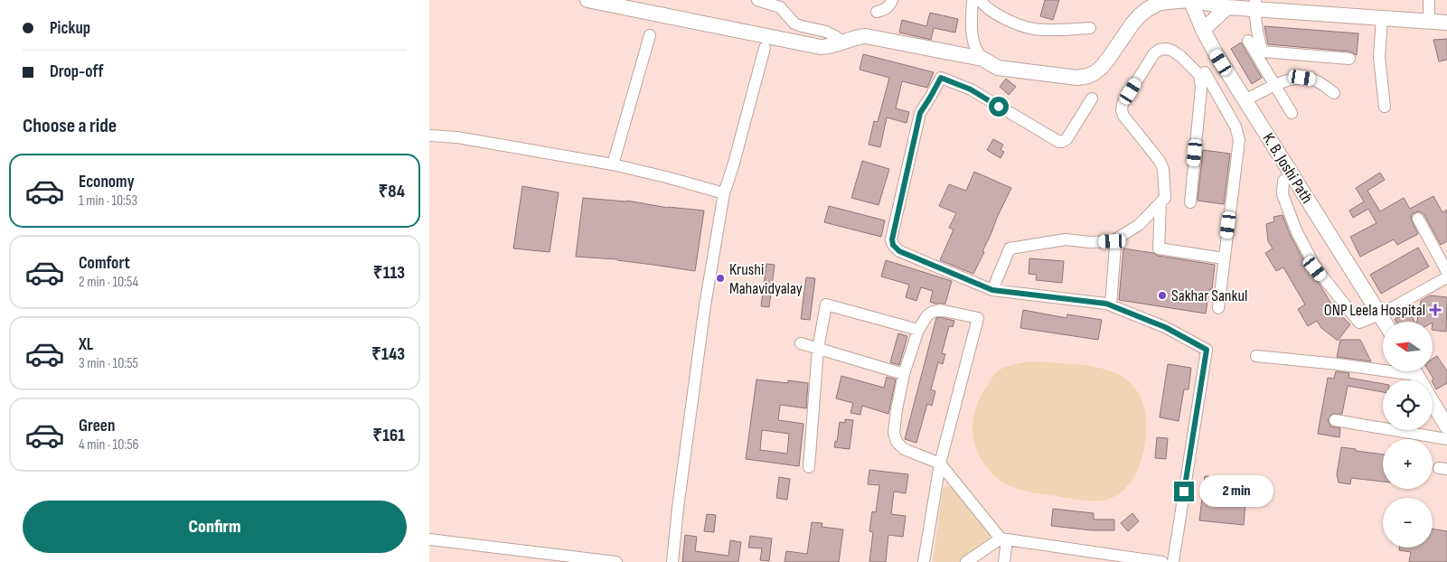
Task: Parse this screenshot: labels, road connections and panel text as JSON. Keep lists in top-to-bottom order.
{
  "streets": {
    "main road": ["K. B. Joshi Path"]
  },
  "places": {
    "other": ["Krushi Mahavidyalay", "Sakhar Sankul"],
    "health": ["ONP Leela Hospital"]
  },
  "north": "left",
  "page": {
    "banner": ["Pickup", "Drop-off"],
    "heading": "Choose a ride",
    "list": [
      {
        "name": "Economy",
        "note": "1 min · 10:53",
        "value": "₹84"
      },
      {
        "name": "Comfort",
        "note": "2 min · 10:54",
        "value": "₹113"
      },
      {
        "name": "XL",
        "note": "3 min · 10:55",
        "value": "₹143"
      },
      {
        "name": "Green",
        "note": "4 min · 10:56",
        "value": "₹161"
      }
    ],
    "map_buttons": ["+", "−"],
    "bubble": "2 min",
    "buttons": "Confirm"
  }
}
